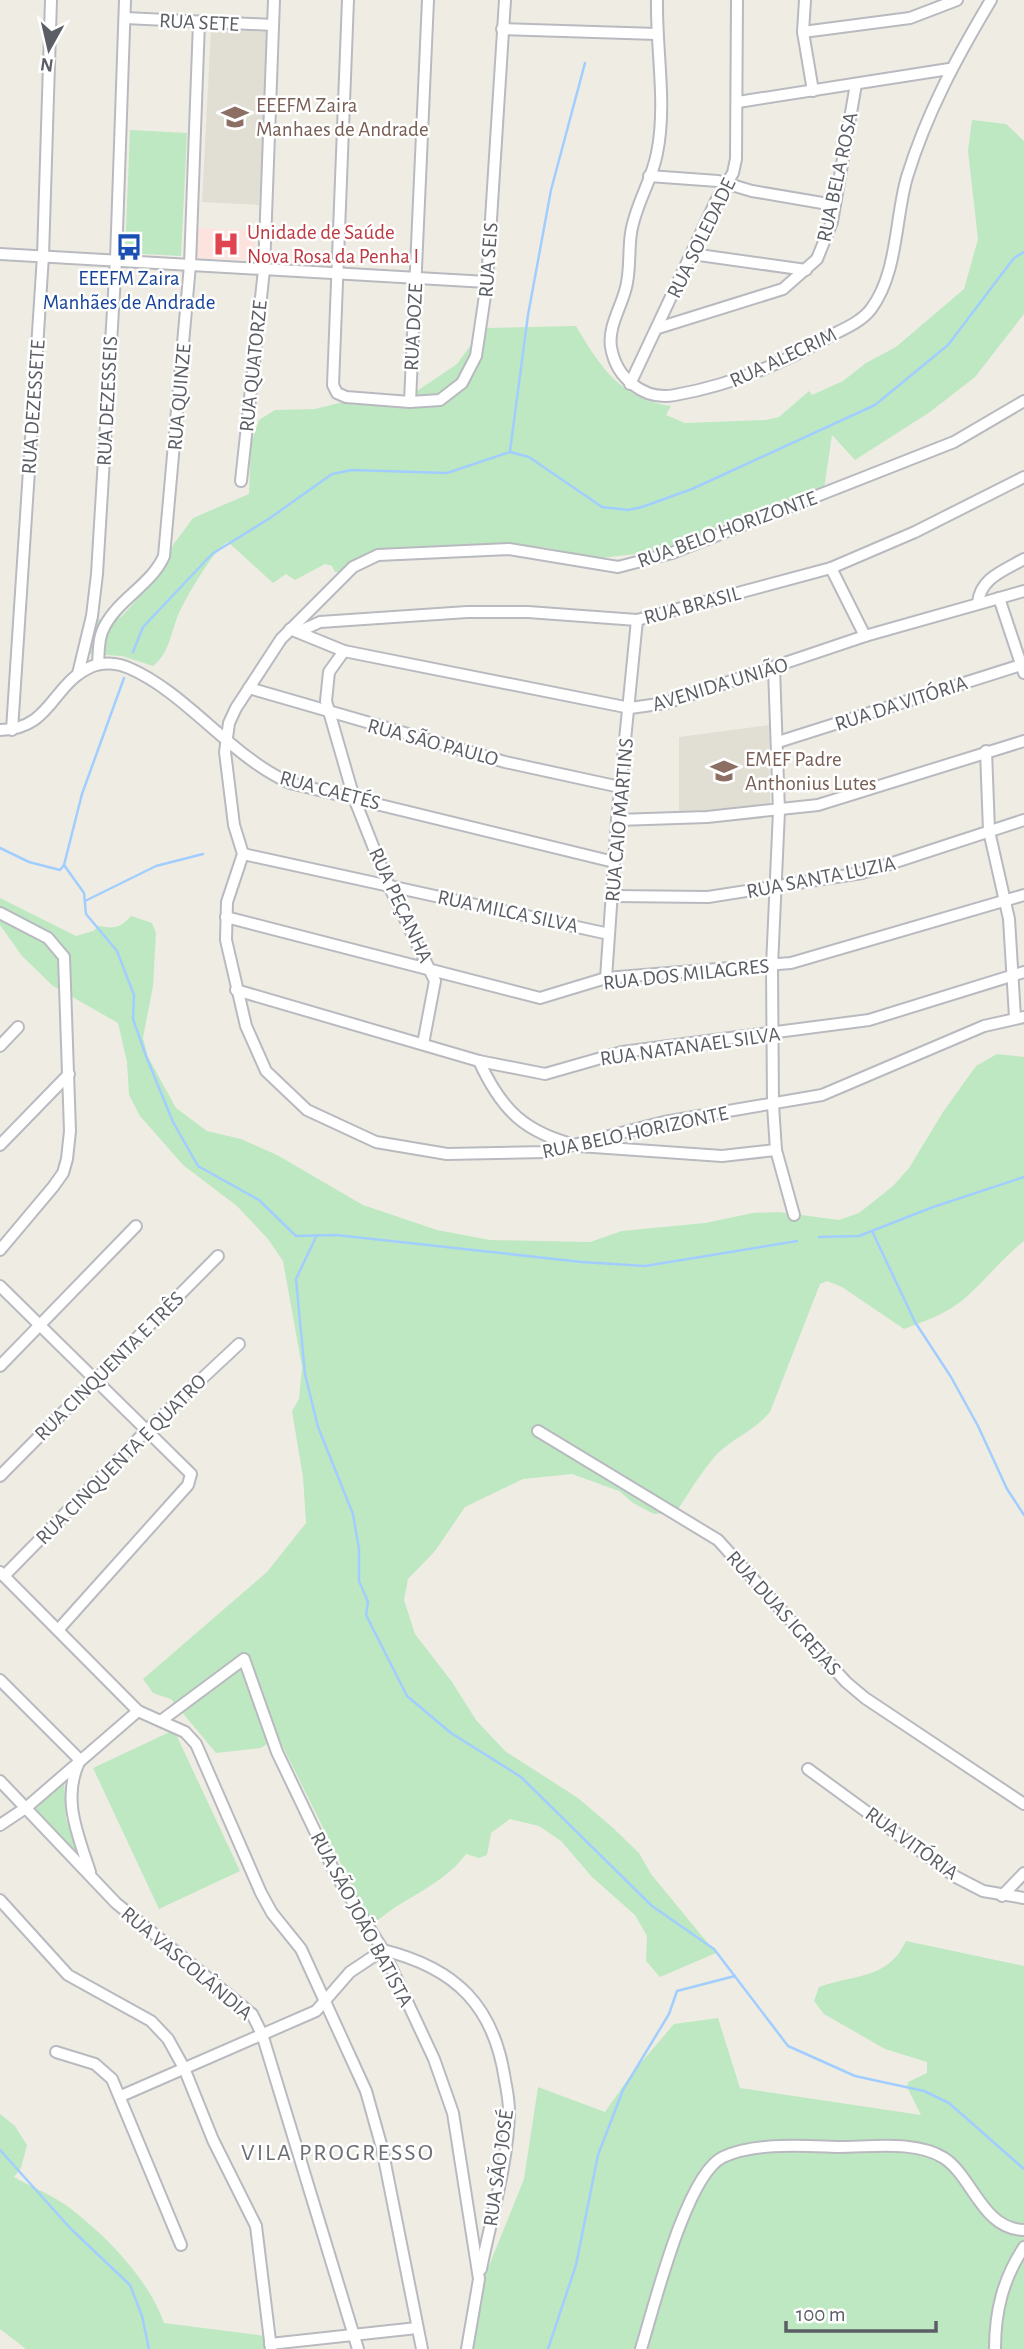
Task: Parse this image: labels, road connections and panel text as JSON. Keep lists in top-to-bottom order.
{
  "streets": {
    "street": [
      "RUA SETE",
      "RUA BELA ROSA",
      "RUA SOLEDADE",
      "RUA SEIS",
      "RUA DOZE",
      "RUA ALECRIM",
      "RUA QUATORZE",
      "RUA QUINZE",
      "RUA DEZESSEIS",
      "RUA DEZESSETE",
      "RUA BELO HORIZONTE",
      "RUA BRASIL",
      "AVENIDA UNIÃO",
      "RUA DA VITÓRIA",
      "RUA SÃO PAULO",
      "RUA CAETÉS",
      "RUA CAIO MARTINS",
      "RUA SANTA LUZIA",
      "RUA PEÇANHA",
      "RUA MILCA SILVA",
      "RUA DOS MILAGRES",
      "RUA NATANAEL SILVA",
      "RUA CINQUENTA E TRÊS",
      "RUA CINQUENTA E QUATRO",
      "RUA DUAS IGREJAS",
      "RUA VITÓRIA",
      "RUA SÃO JOÃO BATISTA",
      "RUA VASCOLÂNDIA",
      "RUA SÃO JOSÉ"
    ]
  },
  "crossings": [
    ["RUA SETE", "RUA QUATORZE"],
    ["RUA SETE", "RUA QUINZE"],
    ["RUA SETE", "RUA DEZESSEIS"],
    ["RUA BELA ROSA", "RUA SOLEDADE"],
    ["RUA SOLEDADE", "RUA ALECRIM"],
    ["RUA SEIS", "RUA DOZE"],
    ["RUA QUINZE", "RUA CAETÉS"],
    ["RUA BELO HORIZONTE", "RUA BRASIL"],
    ["RUA BELO HORIZONTE", "AVENIDA UNIÃO"],
    ["RUA BELO HORIZONTE", "RUA SÃO PAULO"],
    ["RUA BELO HORIZONTE", "RUA CAETÉS"],
    ["RUA BELO HORIZONTE", "RUA MILCA SILVA"],
    ["RUA BELO HORIZONTE", "RUA DOS MILAGRES"],
    ["RUA BELO HORIZONTE", "RUA NATANAEL SILVA"],
    ["RUA BRASIL", "AVENIDA UNIÃO"],
    ["RUA BRASIL", "RUA CAIO MARTINS"],
    ["AVENIDA UNIÃO", "RUA CAIO MARTINS"],
    ["AVENIDA UNIÃO", "RUA PEÇANHA"],
    ["RUA SÃO PAULO", "RUA CAIO MARTINS"],
    ["RUA SÃO PAULO", "RUA PEÇANHA"],
    ["RUA CAETÉS", "RUA CAIO MARTINS"],
    ["RUA CAETÉS", "RUA PEÇANHA"],
    ["RUA CAIO MARTINS", "RUA SANTA LUZIA"],
    ["RUA CAIO MARTINS", "RUA MILCA SILVA"],
    ["RUA CAIO MARTINS", "RUA DOS MILAGRES"],
    ["RUA PEÇANHA", "RUA MILCA SILVA"],
    ["RUA PEÇANHA", "RUA DOS MILAGRES"],
    ["RUA PEÇANHA", "RUA NATANAEL SILVA"],
    ["RUA SÃO JOÃO BATISTA", "RUA SÃO JOSÉ"]
  ],
  "districts": ["VILA PROGRESSO"],
  "places": {
    "school or university": ["EEEFM Zaira Manhaes de Andrade", "EMEF Padre Anthonius Lutes"],
    "hospital": ["Unidade de Saúde Nova Rosa da Penha I"],
    "bus stop": ["EEEFM Zaira Manhães de Andrade"]
  },
  "scale_bar": "100 m",
  "north": "bottom"
}
